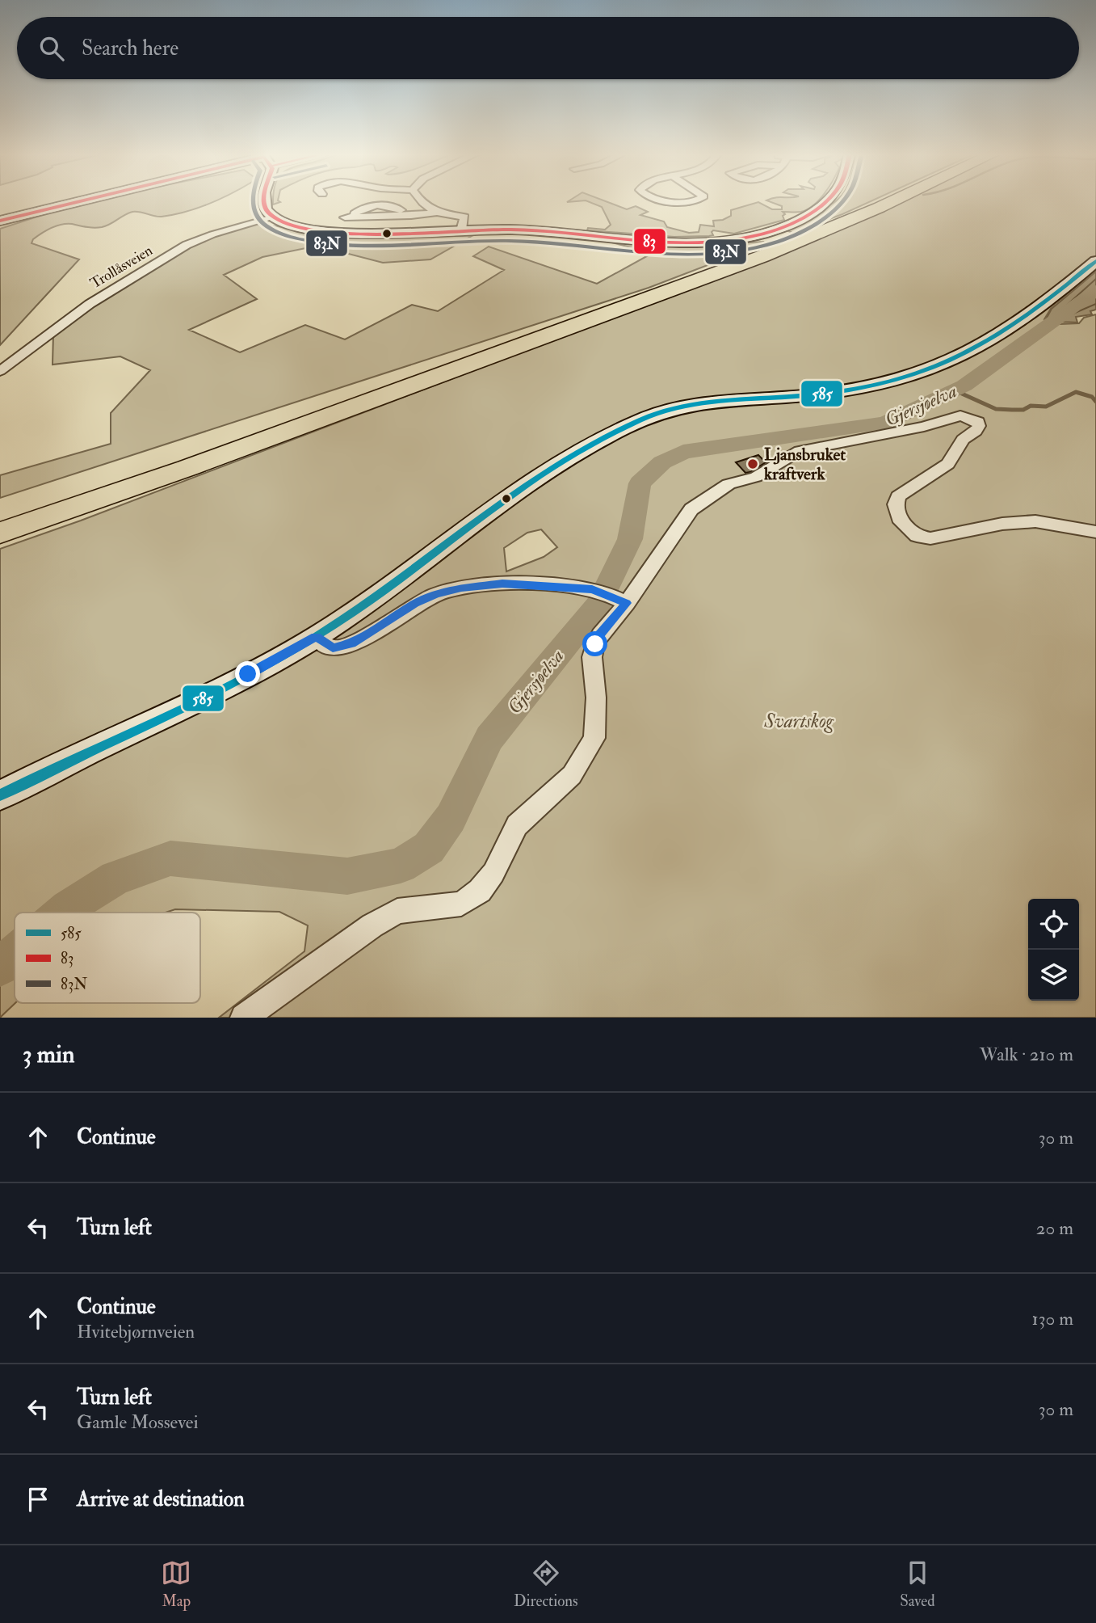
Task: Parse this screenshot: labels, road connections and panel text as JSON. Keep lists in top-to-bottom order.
{
  "streets": {
    "street": ["Trollåsveien"]
  },
  "water": ["Gjersjøelva"],
  "parks": ["Svartskog"],
  "places": ["Ljansbruket kraftverk"],
  "lines": ["transit line 83", "transit line 83N", "transit line 585"],
  "legend": ["585", "83", "83N"],
  "page": {
    "search": "Search here",
    "heading": ["3 min", "Walk · 210 m"],
    "list": [
      ["Continue", "30 m"],
      ["Turn left", "20 m"],
      ["Continue", "Hvitebjørnveien", "130 m"],
      ["Turn left", "Gamle Mossevei", "30 m"],
      "Arrive at destination"
    ],
    "nav": ["Map", "Directions", "Saved"]
  }
}
